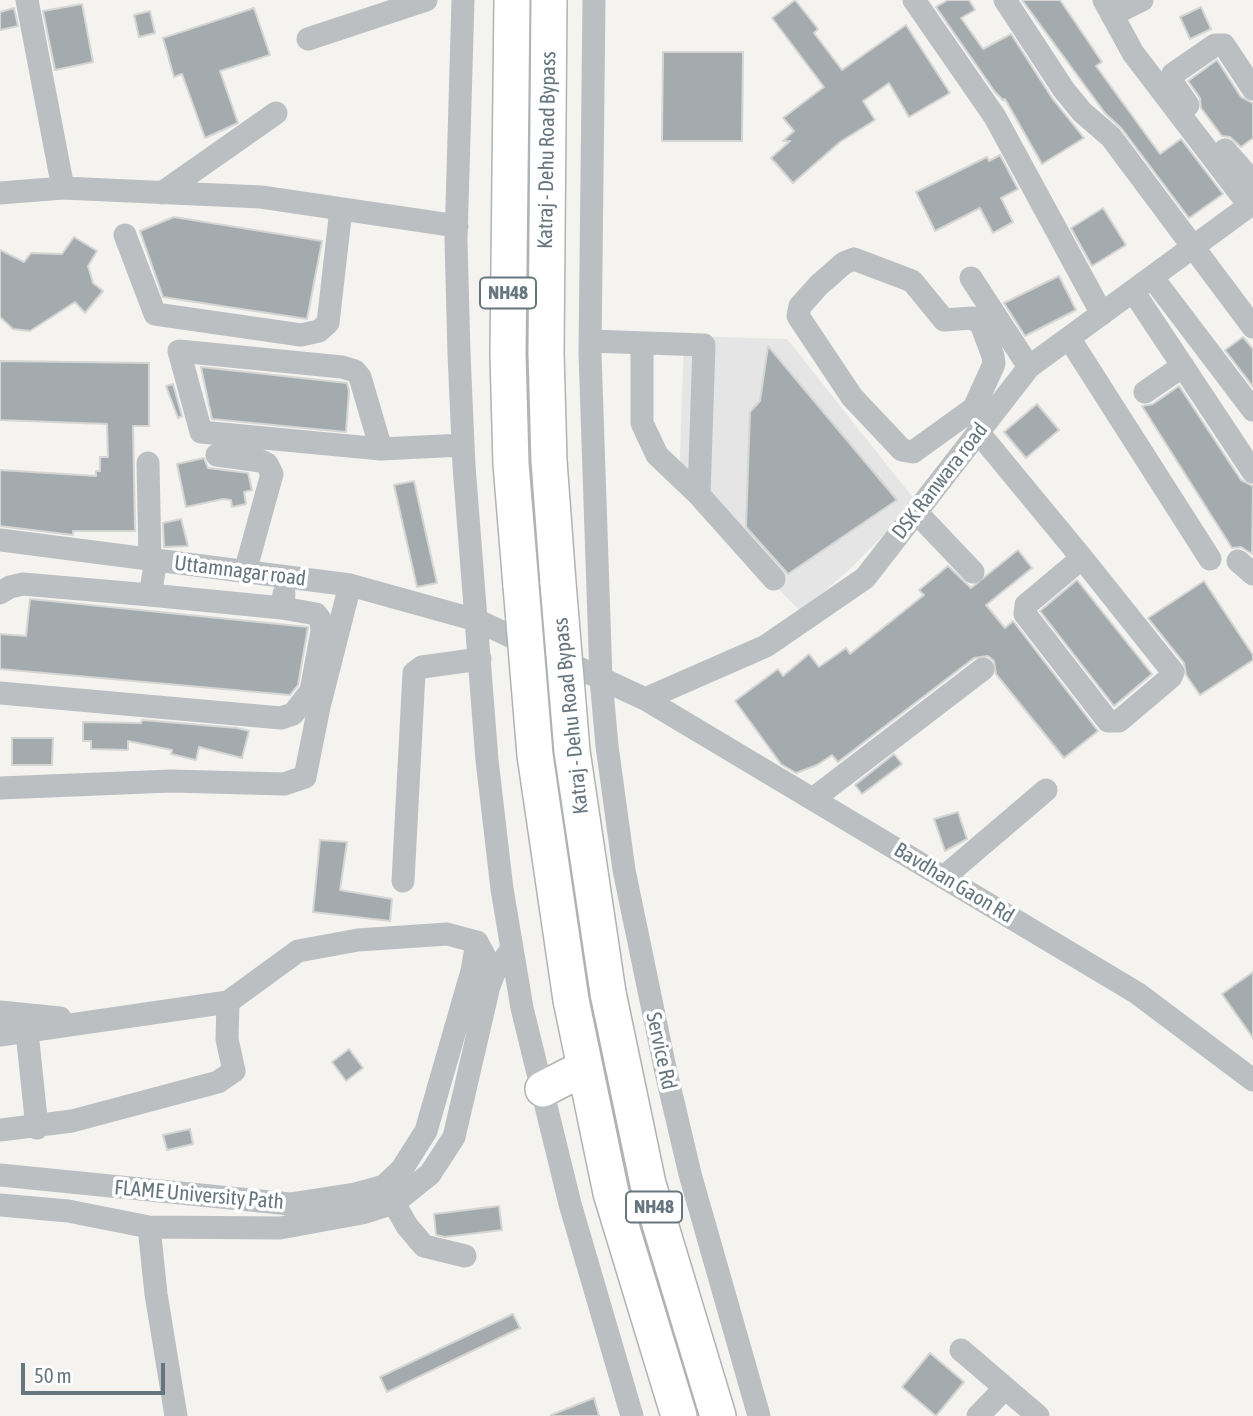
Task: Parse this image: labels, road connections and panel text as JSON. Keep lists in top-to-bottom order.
{
  "streets": {
    "highway": ["Katraj - Dehu Road Bypass", "NH48"],
    "street": [
      "DSK Ranwara road",
      "Uttamnagar road",
      "Bavdhan Gaon Rd",
      "Service Rd",
      "FLAME University Path"
    ]
  },
  "crossings": [
    ["DSK Ranwara road", "Bavdhan Gaon Rd"],
    ["Uttamnagar road", "Service Rd"]
  ],
  "scale_bar": "50 m"
}
